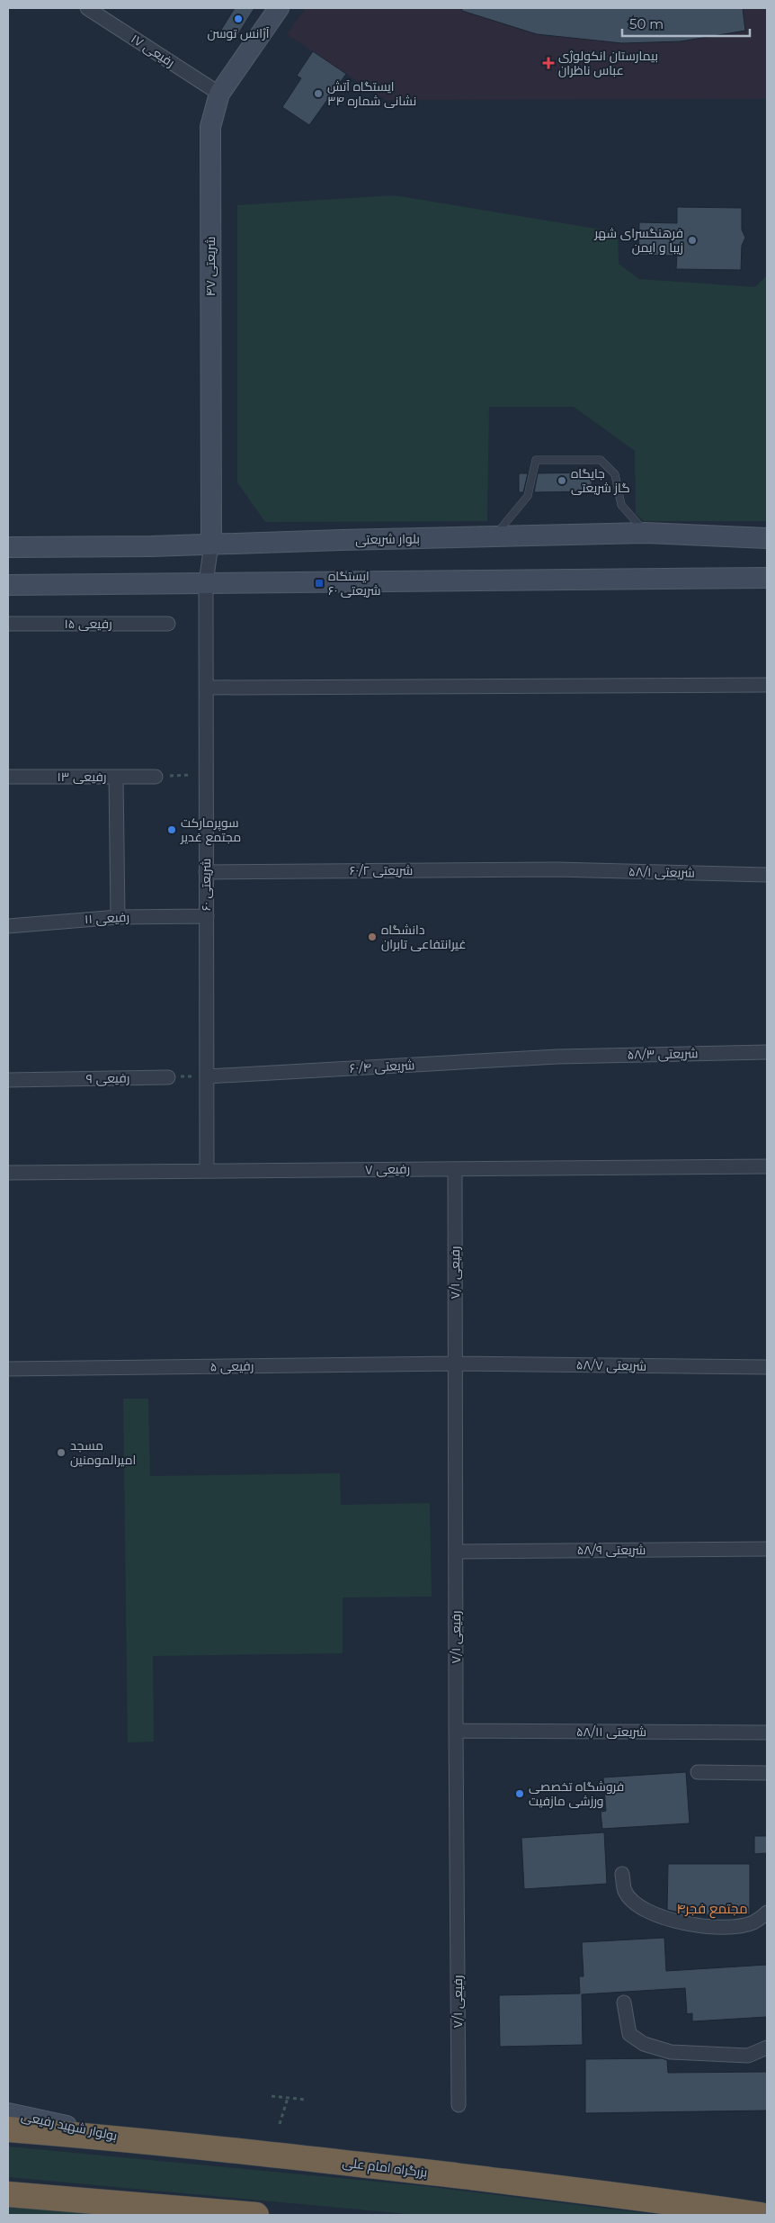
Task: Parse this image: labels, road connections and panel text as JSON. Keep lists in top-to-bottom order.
{
  "streets": {
    "highway": ["بزرگراه امام علی"],
    "main road": ["شریعتی ۴۷", "بلوار شریعتی", "بولوار شهید رفیعی"],
    "street": [
      "رفیعی ۱۷",
      "رفیعی ۱۵",
      "رفیعی ۱۳",
      "شریعتی ۶۰/۲",
      "شریعتی ۵۸/۱",
      "شریعتی ۶۰",
      "رفیعی ۱۱",
      "شریعتی ۵۸/۳",
      "شریعتی ۶۰/۴",
      "رفیعی ۹",
      "رفیعی ۷",
      "رفیعی ۷/۱",
      "شریعتی ۵۸/۷",
      "رفیعی ۵",
      "شریعتی ۵۸/۹",
      "شریعتی ۵۸/۱۱"
    ]
  },
  "crossings": [
    ["رفیعی ۱۷", "شریعتی ۴۷"],
    ["شریعتی ۴۷", "بلوار شریعتی"],
    ["شریعتی ۴۷", "شریعتی ۶۰"],
    ["بلوار شریعتی", "شریعتی ۶۰"],
    ["شریعتی ۶۰/۲", "شریعتی ۵۸/۱"],
    ["شریعتی ۶۰/۲", "شریعتی ۶۰"],
    ["شریعتی ۶۰", "رفیعی ۱۱"],
    ["شریعتی ۶۰", "شریعتی ۶۰/۴"],
    ["شریعتی ۶۰", "رفیعی ۷"],
    ["شریعتی ۵۸/۳", "شریعتی ۶۰/۴"],
    ["رفیعی ۷", "رفیعی ۷/۱"],
    ["رفیعی ۷/۱", "شریعتی ۵۸/۷"],
    ["رفیعی ۷/۱", "رفیعی ۵"],
    ["رفیعی ۷/۱", "شریعتی ۵۸/۹"],
    ["رفیعی ۷/۱", "شریعتی ۵۸/۱۱"],
    ["شریعتی ۵۸/۷", "رفیعی ۵"],
    ["بولوار شهید رفیعی", "بزرگراه امام علی"]
  ],
  "districts": ["مجتمع فجر۴"],
  "places": {
    "other": [
      "آژانس توسن",
      "ایستگاه آتش نشانی شماره ۳۴",
      "فرهنگسرای شهر زیبا و ایمن",
      "جایگاه گاز شریعتی",
      "سوپرمارکت مجتمع غدیر",
      "دانشگاه غیرانتفاعی تابران",
      "مسجد امیرالمومنین",
      "فروشگاه تخصصی ورزشی مازفیت"
    ],
    "health": ["بیمارستان انکولوژی عباس ناظران"],
    "transit": ["ایستگاه شریعتی ۶۰"]
  },
  "scale_bar": "50 m"
}
